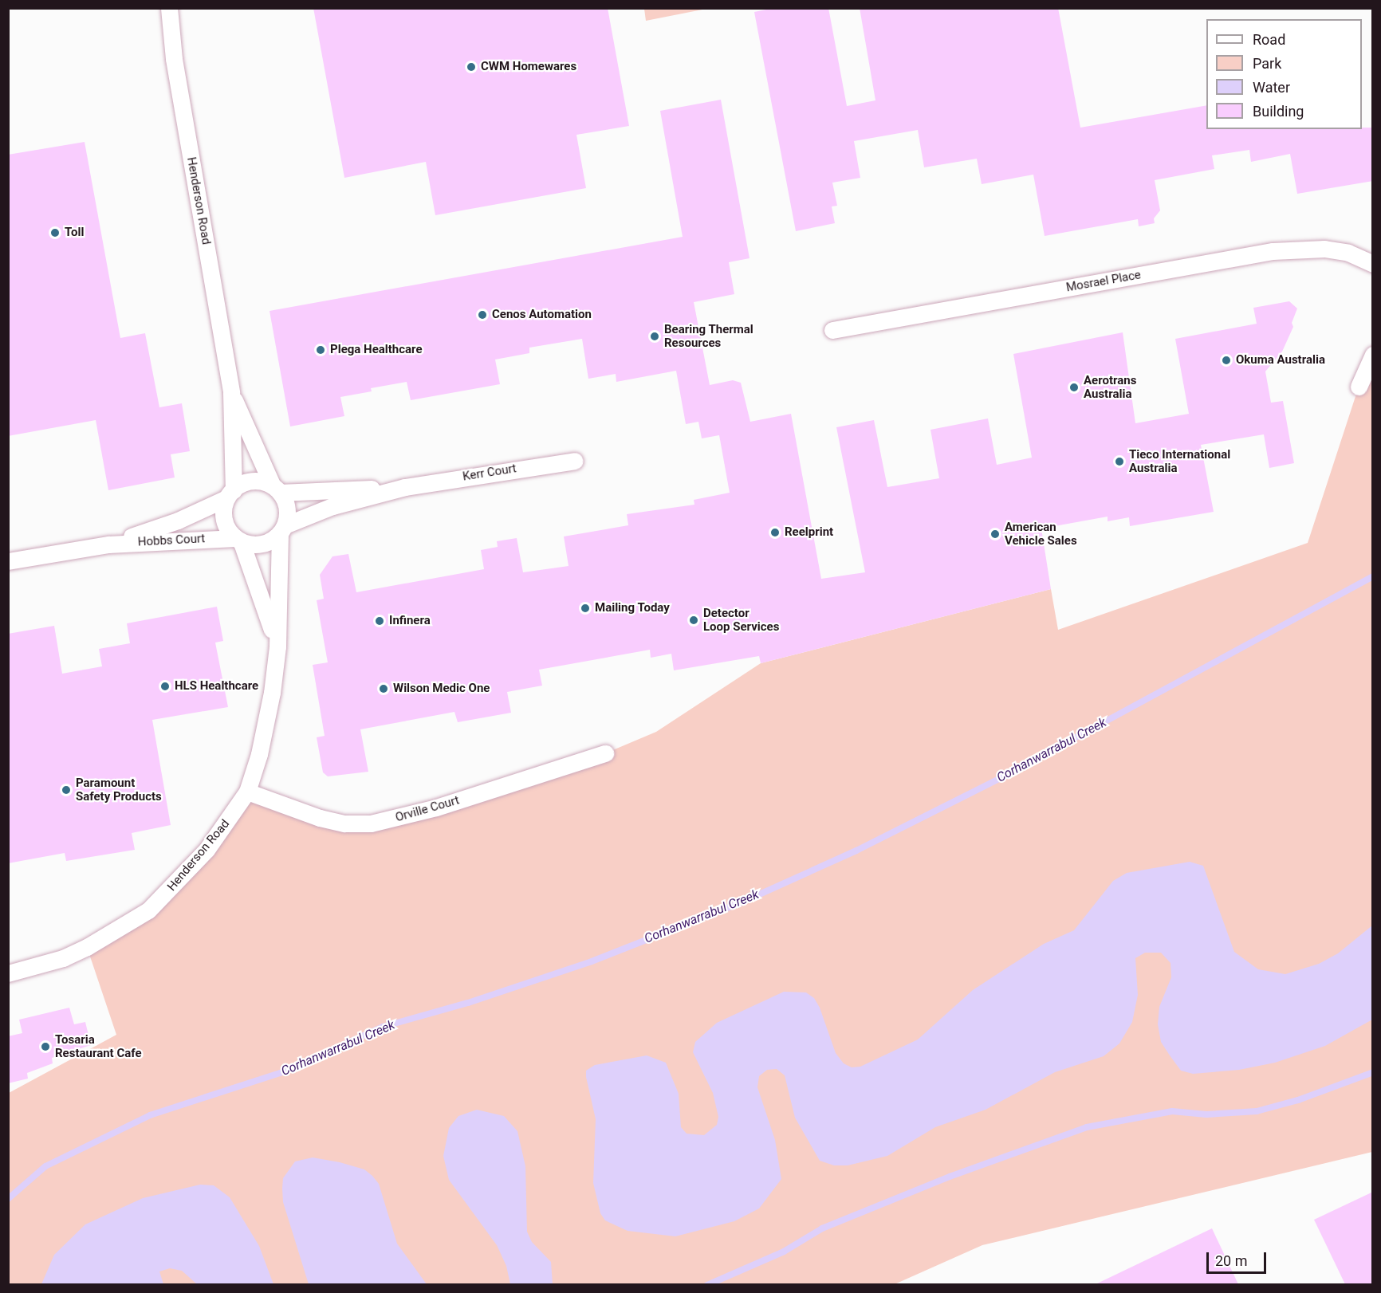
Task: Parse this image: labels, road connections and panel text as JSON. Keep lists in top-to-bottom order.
{
  "streets": {
    "street": [
      "Henderson Road",
      "Mosrael Place",
      "Kerr Court",
      "Hobbs Court",
      "Orville Court"
    ]
  },
  "crossings": [
    ["Henderson Road", "Kerr Court"],
    ["Henderson Road", "Hobbs Court"],
    ["Henderson Road", "Orville Court"],
    ["Kerr Court", "Hobbs Court"]
  ],
  "water": ["Corhanwarrabul Creek"],
  "places": [
    "CWM Homewares",
    "Toll",
    "Cenos Automation",
    "Bearing Thermal Resources",
    "Plega Healthcare",
    "Okuma Australia",
    "Aerotrans Australia",
    "Tieco International Australia",
    "Reelprint",
    "American Vehicle Sales",
    "Mailing Today",
    "Detector Loop Services",
    "Infinera",
    "HLS Healthcare",
    "Wilson Medic One",
    "Paramount Safety Products",
    "Tosaria Restaurant Cafe"
  ],
  "legend": [
    "Road",
    "Park",
    "Water",
    "Building"
  ],
  "scale_bar": "20 m"
}
